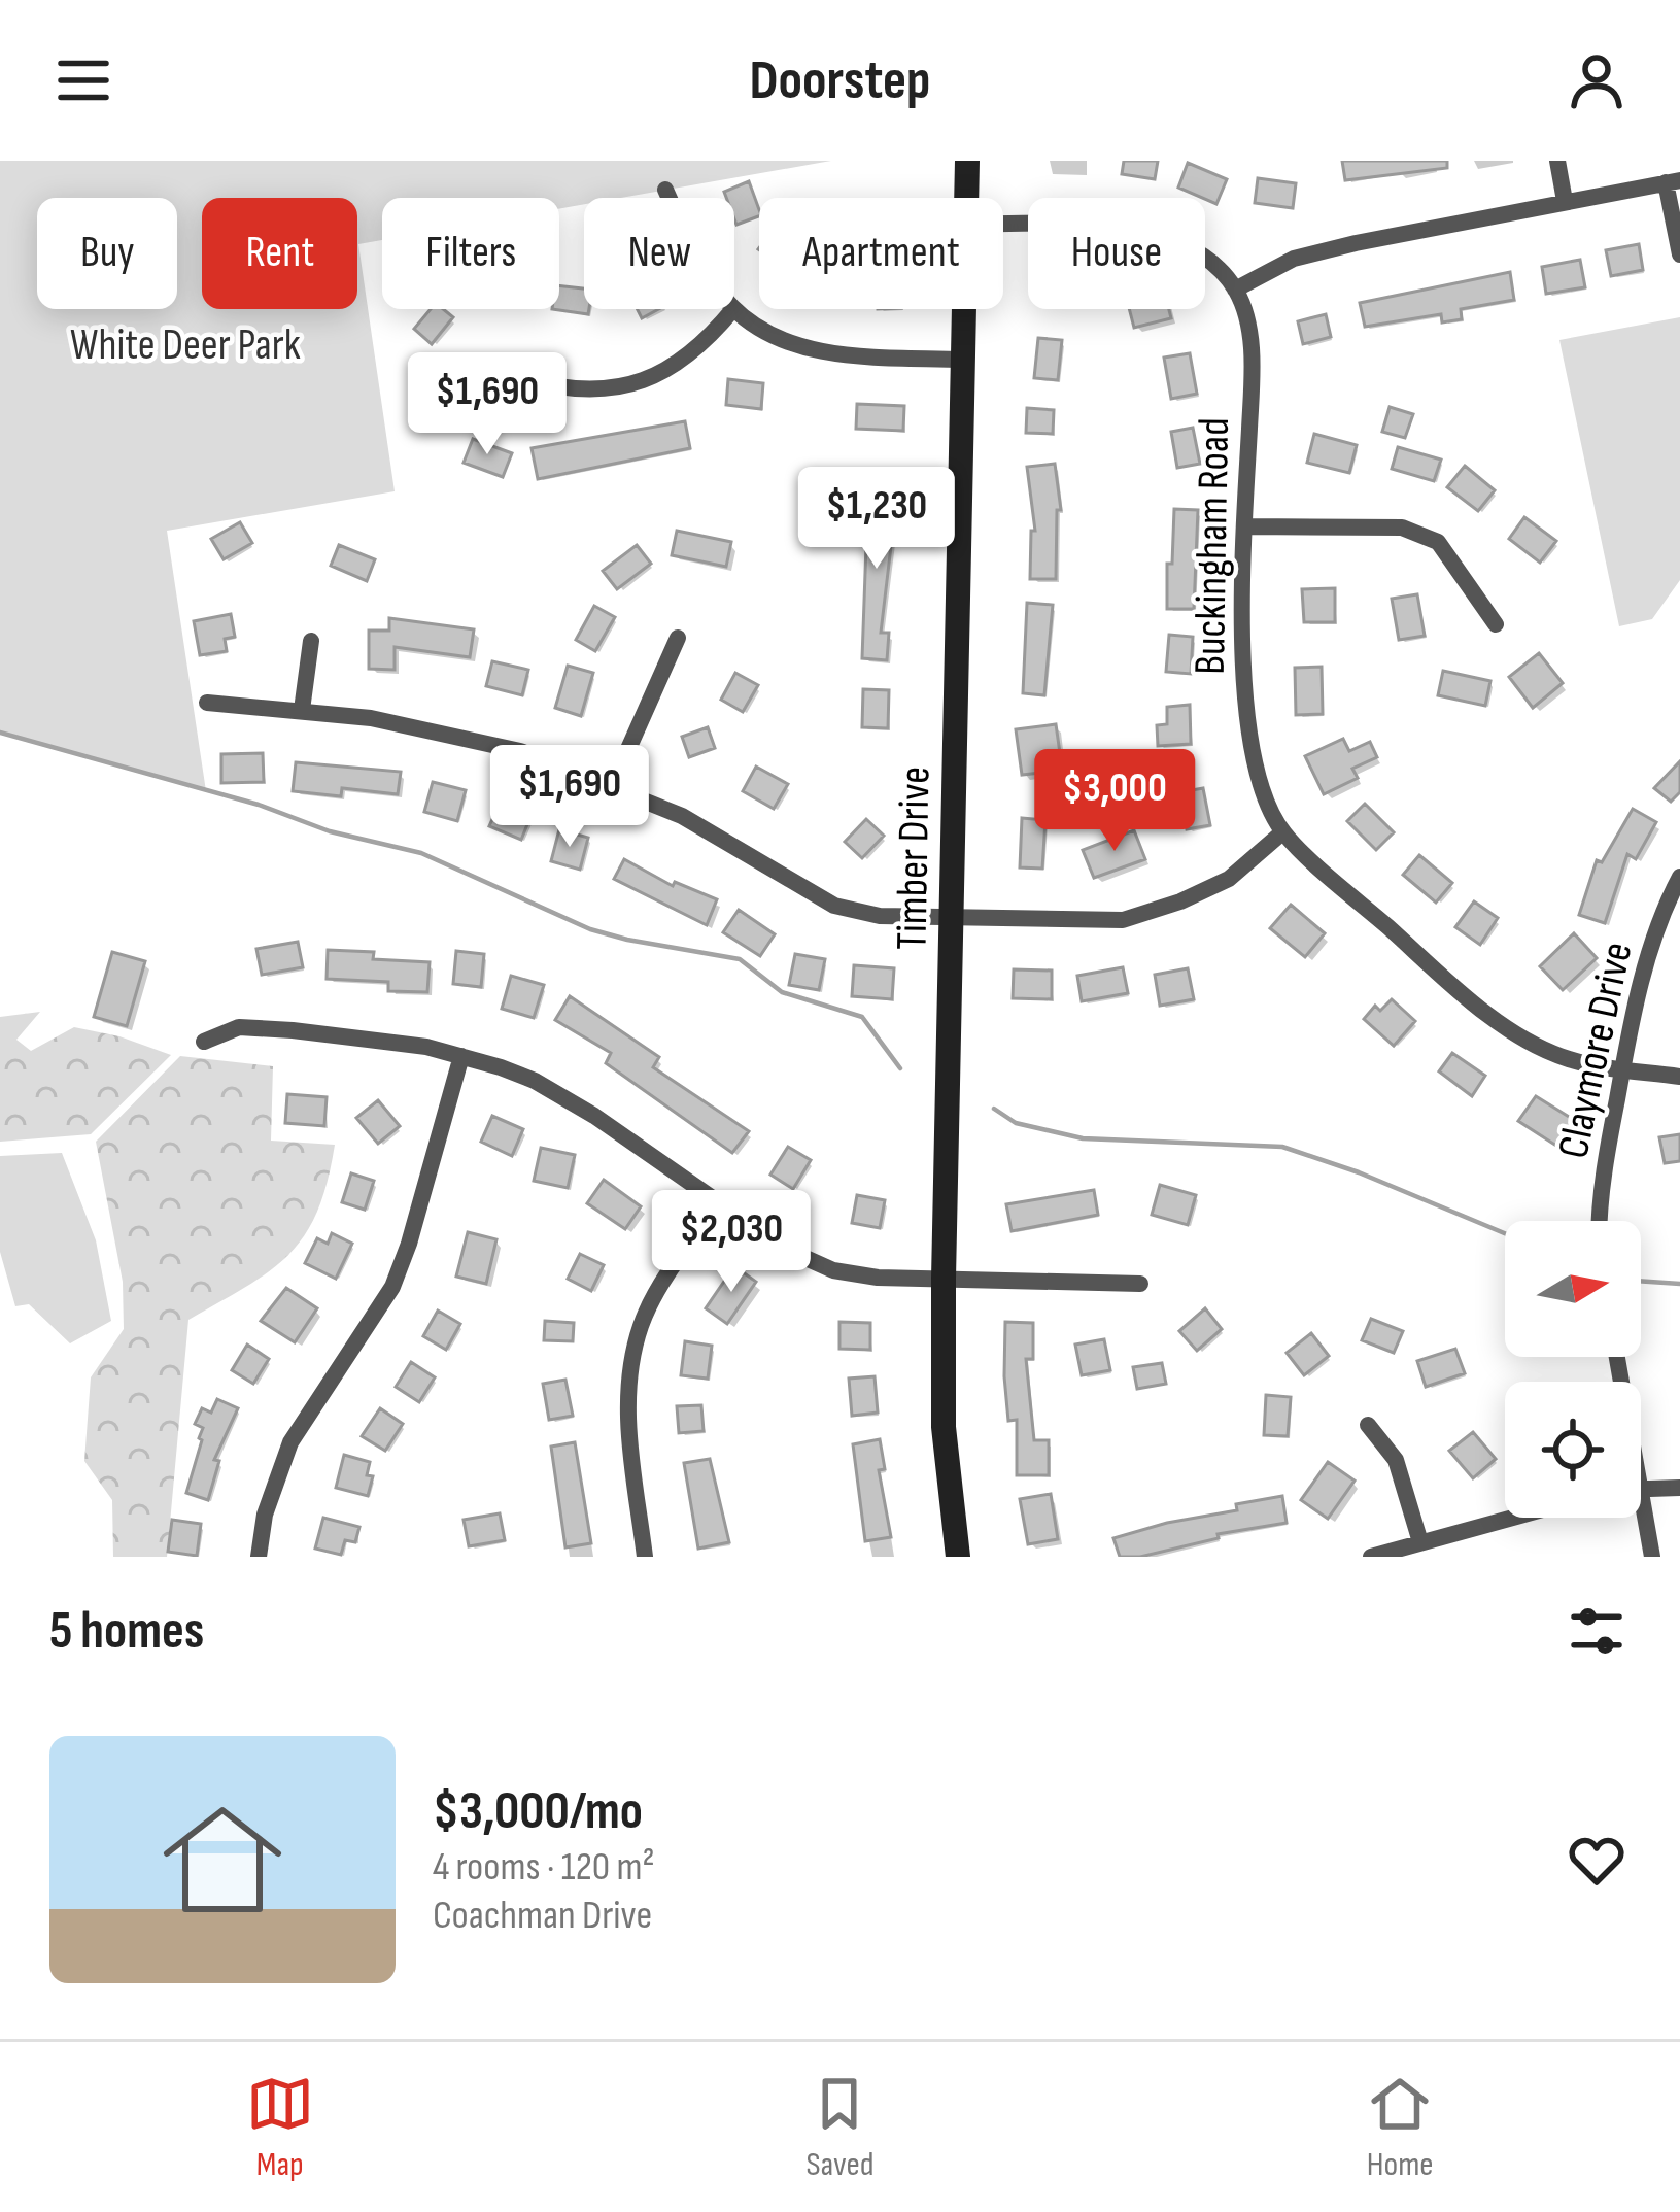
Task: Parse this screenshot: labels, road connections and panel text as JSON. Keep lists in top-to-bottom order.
{
  "streets": {
    "main road": ["Timber Drive"],
    "street": ["Buckingham Road", "Claymore Drive"]
  },
  "crossings": [
    ["Buckingham Road", "Claymore Drive"]
  ],
  "parks": ["White Deer Park"],
  "north": "right",
  "page": {
    "header": "Doorstep",
    "chip": [
      "Buy",
      "Rent",
      "Filters",
      "New",
      "Apartment",
      "House"
    ],
    "price": [
      "$1,690",
      "$1,230",
      "$1,690",
      "$3,000",
      "$2,030"
    ],
    "heading": "5 homes",
    "list": [
      {
        "name": "$3,000/mo",
        "note": "4 rooms · 120 m² · Coachman Drive"
      }
    ],
    "tabs": ["Map", "Saved", "Home"]
  }
}
